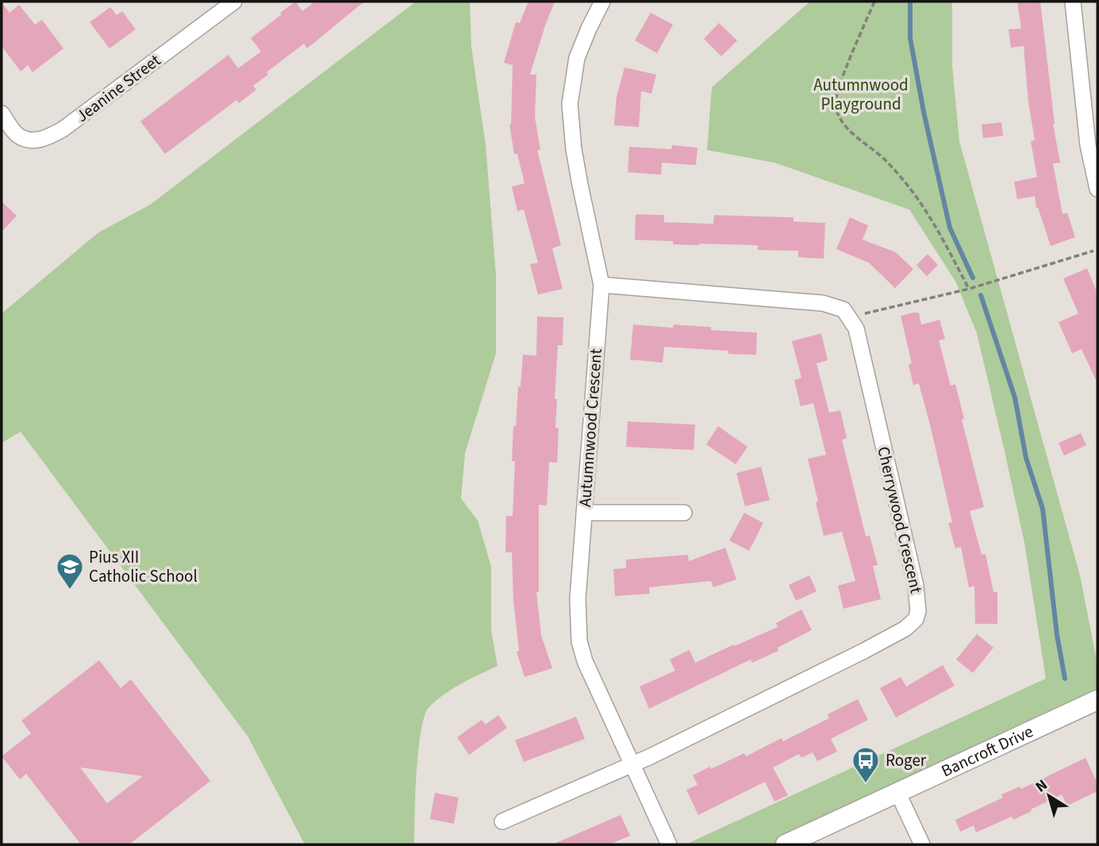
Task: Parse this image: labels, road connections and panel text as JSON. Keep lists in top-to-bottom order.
{
  "streets": {
    "main road": ["Bancroft Drive"],
    "street": ["Jeanine Street", "Autumnwood Crescent", "Cherrywood Crescent"]
  },
  "crossings": [
    ["Autumnwood Crescent", "Cherrywood Crescent"]
  ],
  "parks": ["Autumnwood Playground"],
  "places": {
    "school or university": ["Pius XII Catholic School"],
    "bus stop": ["Roger"]
  },
  "north": "top left"
}
